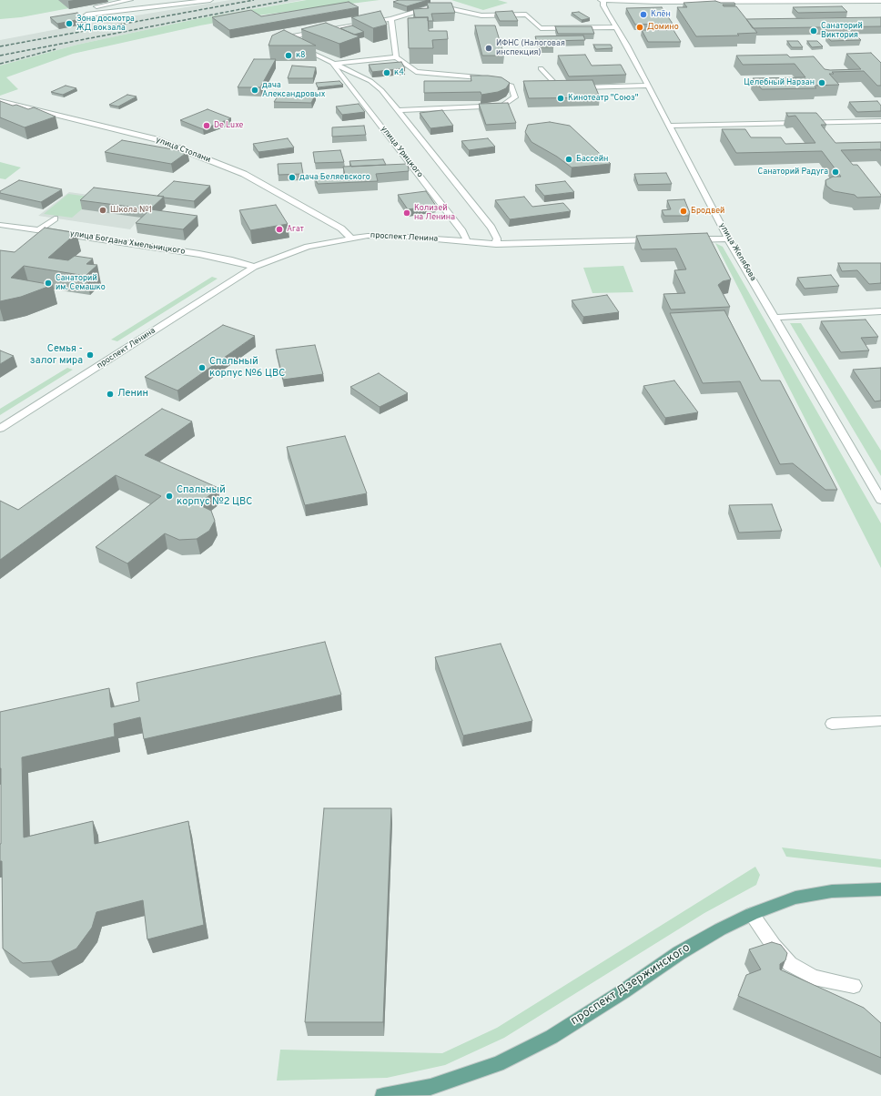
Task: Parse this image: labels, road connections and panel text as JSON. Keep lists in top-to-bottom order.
{
  "streets": {
    "main road": ["проспект Дзержинского"],
    "street": [
      "улица Стопани",
      "улица Урицкого",
      "проспект Ленина",
      "улица Богдана Хмельницкого",
      "улица Желябова"
    ]
  },
  "crossings": [
    ["улица Стопани", "проспект Ленина"],
    ["улица Урицкого", "проспект Ленина"],
    ["проспект Ленина", "улица Богдана Хмельницкого"]
  ],
  "places": [
    "Клён",
    "Зона досмотра ЖД вокзала",
    "Домино",
    "Санаторий Виктория",
    "ИФНС (Налоговая инспекция)",
    "к8",
    "к4",
    "Целебный Нарзан",
    "дача Александровых",
    "Кинотеатр \"Союз\"",
    "De Luxe",
    "Бассейн",
    "Cанаторий Радуга",
    "дача Беляевского",
    "Школа №1",
    "Бродвей",
    "Колизей на Ленина",
    "Агат",
    "Санаторий им. Семашко",
    "Семья - залог мира",
    "Спальный корпус №6 ЦВС",
    "Ленин",
    "Спальный корпус №2 ЦВС"
  ]
}
